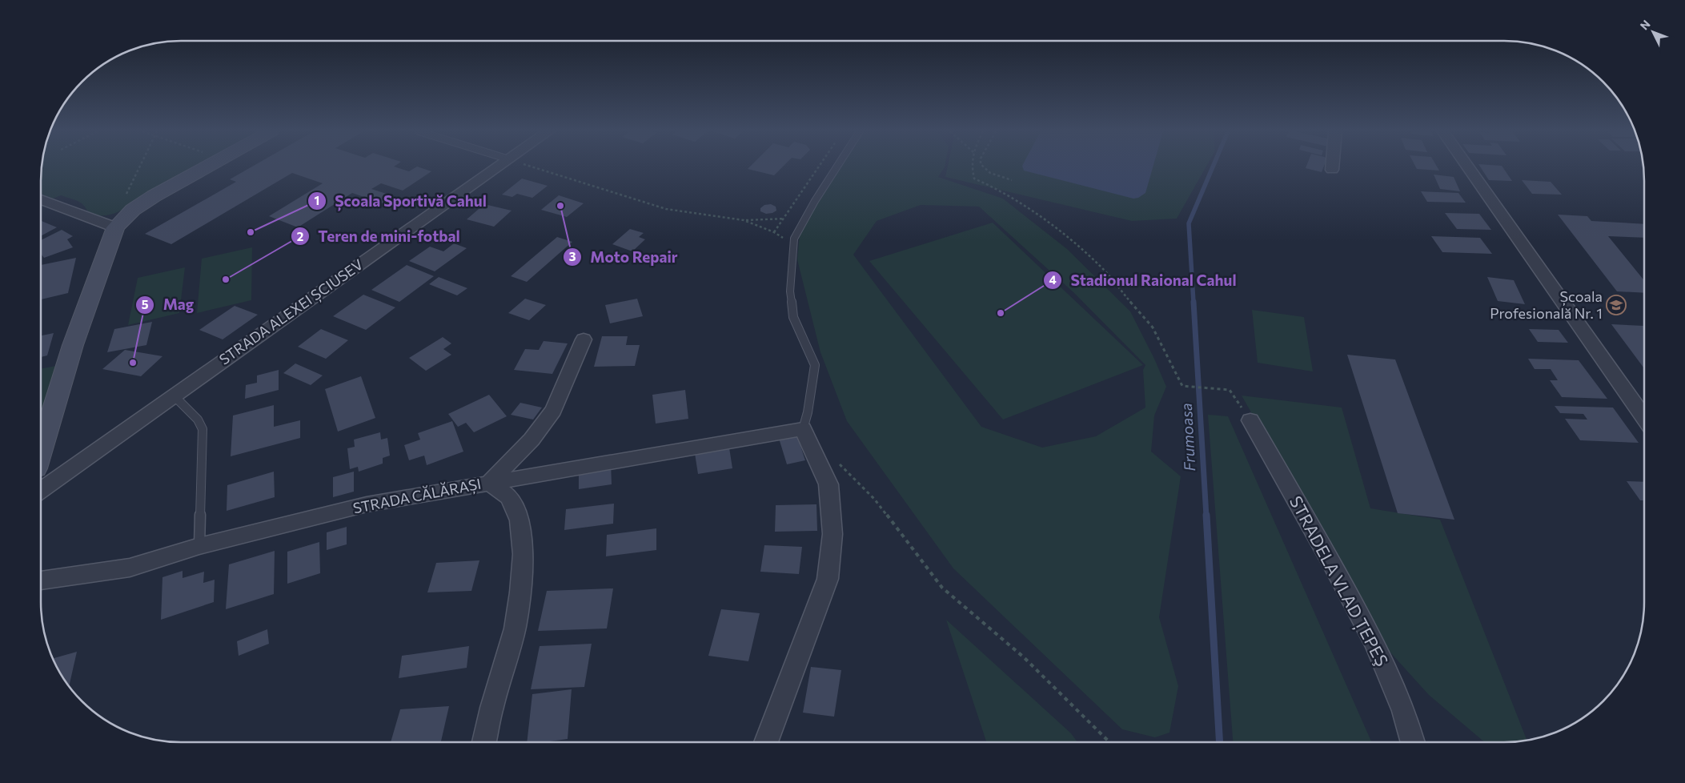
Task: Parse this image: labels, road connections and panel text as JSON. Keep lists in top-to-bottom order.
{
  "streets": {
    "street": ["STRADA ALEXEI ȘCIUSEV", "STRADA CĂLĂRAȘI", "STRADELA VLAD ȚEPEŞ"]
  },
  "water": ["Frumoasa"],
  "places": {
    "other": [
      "Moto Repair",
      "Școala Sportivă Cahul",
      "Teren de mini-fotbal",
      "Stadionul Raional Cahul",
      "Mag"
    ],
    "school or university": ["Școala Profesională Nr. 1"]
  },
  "north": "top left"
}
